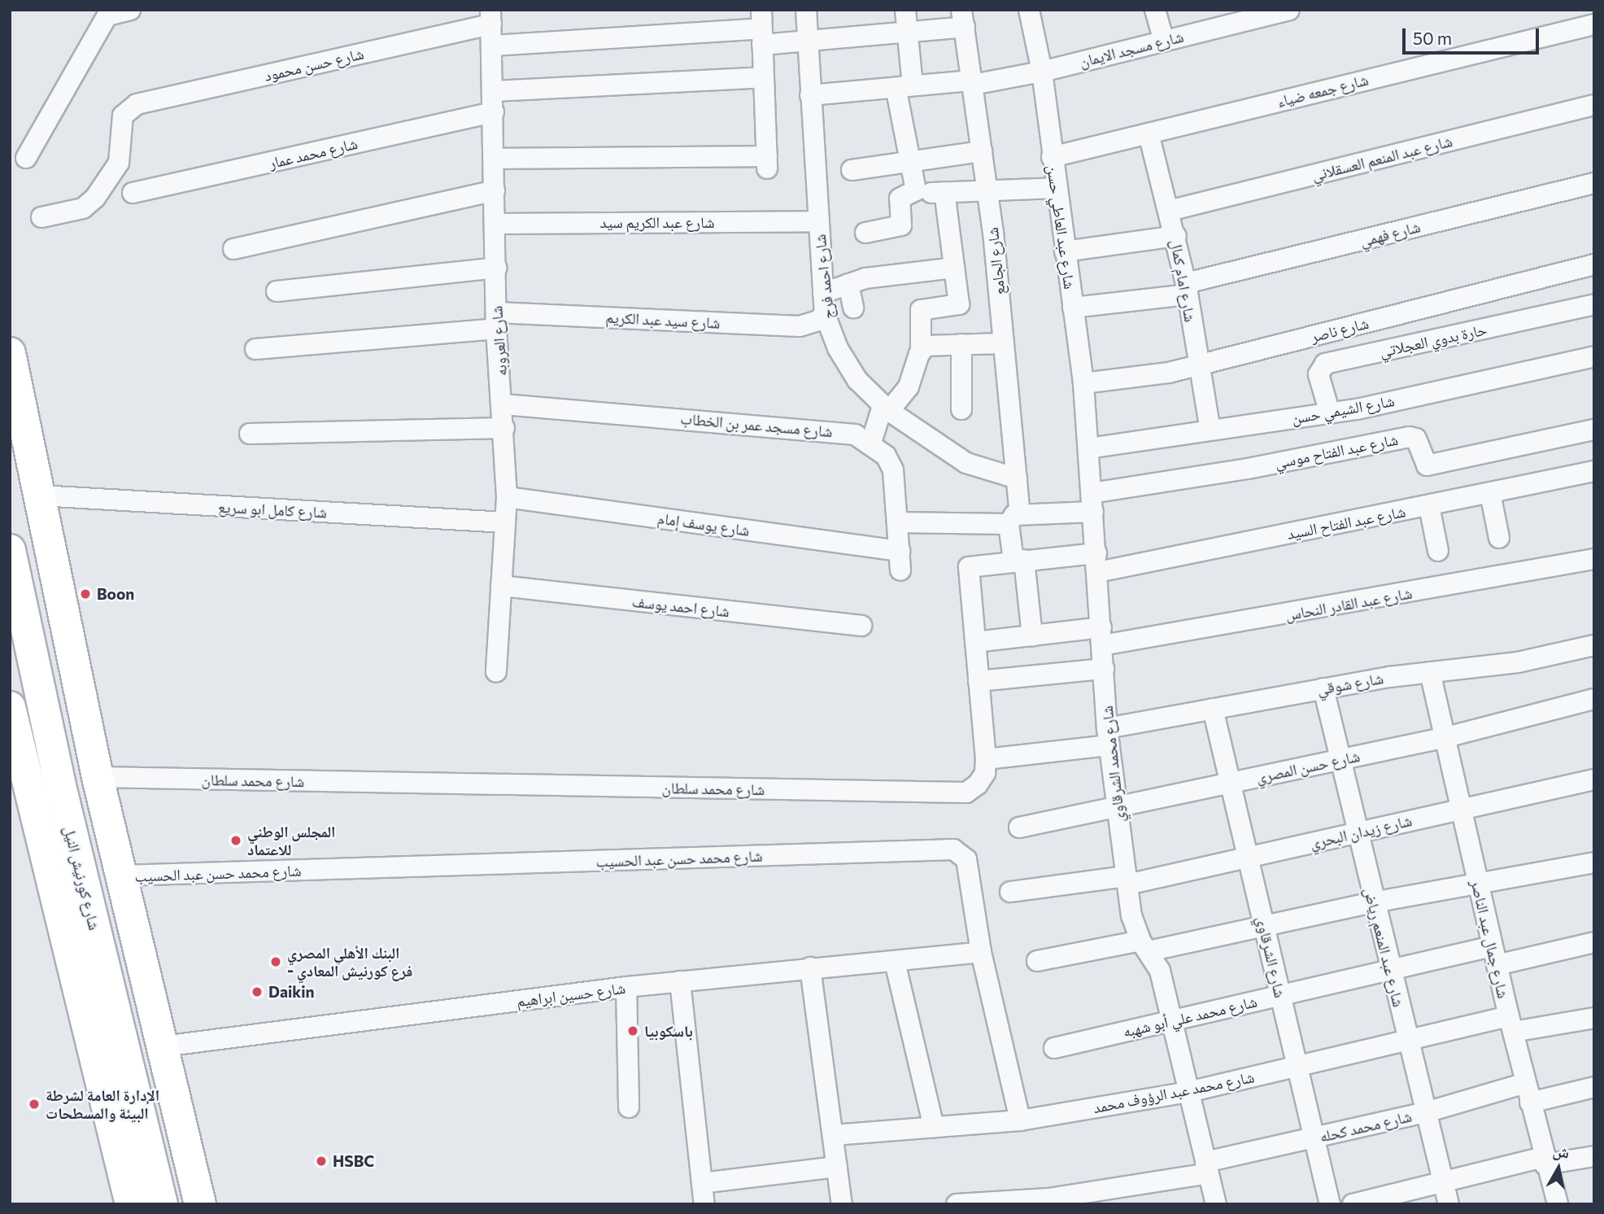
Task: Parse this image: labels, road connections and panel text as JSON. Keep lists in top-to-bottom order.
{
  "streets": {
    "highway": ["شارع كورنيش النيل"],
    "street": [
      "شارع مسجد الايمان",
      "شارع حسن محمود",
      "شارع جمعه ضياء",
      "شارع محمد عمار",
      "شارع عبد المنعم العسقلاني",
      "شارع عبد الكريم سيد",
      "شارع عبد العاطي حسن",
      "شارع فهمي",
      "شارع الجامع",
      "شارع احمد فرج",
      "شارع امام كمال",
      "شارع سيد عبد الكريم",
      "شارع ناصر",
      "حارة بدوي العجلاتي",
      "شارع العروبه",
      "شارع الشيمي حسن",
      "شارع مسجد عمر بن الخطاب",
      "شارع عبد الفتاح موسي",
      "شارع كامل ابو سريع",
      "شارع عبد الفتاح السيد",
      "شارع يوسف إمام",
      "شارع عبد القادر النحاس",
      "شارع احمد يوسف",
      "شارع شوقي",
      "شارع محمد الشرقاوي",
      "شارع حسن المصري",
      "شارع محمد سلطان",
      "شارع زيدان البحري",
      "شارع محمد حسن عبد الحسيب",
      "شارع جمال عبد الناصر",
      "شارع عبد المنعم رياض",
      "شارع الشرقاوي",
      "شارع حسين ابراهيم",
      "شارع محمد علي أبو شهبه",
      "شارع محمد عبد الرؤوف محمد",
      "شارع محمد كحله"
    ]
  },
  "crossings": [
    ["شارع مسجد الايمان", "شارع عبد العاطي حسن"],
    ["شارع مسجد الايمان", "شارع الجامع"],
    ["شارع مسجد الايمان", "شارع احمد فرج"],
    ["شارع حسن محمود", "شارع العروبه"],
    ["شارع جمعه ضياء", "شارع عبد العاطي حسن"],
    ["شارع جمعه ضياء", "شارع امام كمال"],
    ["شارع محمد عمار", "شارع العروبه"],
    ["شارع عبد المنعم العسقلاني", "شارع امام كمال"],
    ["شارع عبد الكريم سيد", "شارع احمد فرج"],
    ["شارع عبد الكريم سيد", "شارع العروبه"],
    ["شارع عبد العاطي حسن", "شارع فهمي"],
    ["شارع عبد العاطي حسن", "شارع ناصر"],
    ["شارع عبد العاطي حسن", "شارع الشيمي حسن"],
    ["شارع عبد العاطي حسن", "شارع محمد الشرقاوي"],
    ["شارع فهمي", "شارع امام كمال"],
    ["شارع الجامع", "شارع احمد فرج"],
    ["شارع الجامع", "شارع محمد سلطان"],
    ["شارع احمد فرج", "شارع سيد عبد الكريم"],
    ["شارع امام كمال", "شارع ناصر"],
    ["شارع امام كمال", "شارع الشيمي حسن"],
    ["شارع سيد عبد الكريم", "شارع العروبه"],
    ["حارة بدوي العجلاتي", "شارع الشيمي حسن"],
    ["شارع العروبه", "شارع مسجد عمر بن الخطاب"],
    ["شارع العروبه", "شارع كامل ابو سريع"],
    ["شارع العروبه", "شارع يوسف إمام"],
    ["شارع العروبه", "شارع احمد يوسف"],
    ["شارع الشيمي حسن", "شارع محمد الشرقاوي"],
    ["شارع عبد الفتاح موسي", "شارع محمد الشرقاوي"],
    ["شارع عبد الفتاح السيد", "شارع محمد الشرقاوي"],
    ["شارع عبد الفتاح السيد", "شارع محمد سلطان"],
    ["شارع عبد القادر النحاس", "شارع محمد الشرقاوي"],
    ["شارع عبد القادر النحاس", "شارع محمد سلطان"],
    ["شارع شوقي", "شارع محمد الشرقاوي"],
    ["شارع شوقي", "شارع محمد سلطان"],
    ["شارع شوقي", "شارع جمال عبد الناصر"],
    ["شارع شوقي", "شارع عبد المنعم رياض"],
    ["شارع شوقي", "شارع الشرقاوي"],
    ["شارع محمد الشرقاوي", "شارع حسن المصري"],
    ["شارع محمد الشرقاوي", "شارع محمد سلطان"],
    ["شارع محمد الشرقاوي", "شارع زيدان البحري"],
    ["شارع محمد الشرقاوي", "شارع محمد علي أبو شهبه"],
    ["شارع محمد الشرقاوي", "شارع محمد عبد الرؤوف محمد"],
    ["شارع محمد الشرقاوي", "شارع محمد كحله"],
    ["شارع حسن المصري", "شارع جمال عبد الناصر"],
    ["شارع حسن المصري", "شارع عبد المنعم رياض"],
    ["شارع حسن المصري", "شارع الشرقاوي"],
    ["شارع زيدان البحري", "شارع جمال عبد الناصر"],
    ["شارع زيدان البحري", "شارع عبد المنعم رياض"],
    ["شارع زيدان البحري", "شارع الشرقاوي"],
    ["شارع محمد حسن عبد الحسيب", "شارع حسين ابراهيم"],
    ["شارع محمد حسن عبد الحسيب", "شارع محمد عبد الرؤوف محمد"],
    ["شارع جمال عبد الناصر", "شارع محمد علي أبو شهبه"],
    ["شارع جمال عبد الناصر", "شارع محمد عبد الرؤوف محمد"],
    ["شارع جمال عبد الناصر", "شارع محمد كحله"],
    ["شارع عبد المنعم رياض", "شارع محمد علي أبو شهبه"],
    ["شارع عبد المنعم رياض", "شارع محمد عبد الرؤوف محمد"],
    ["شارع عبد المنعم رياض", "شارع محمد كحله"],
    ["شارع الشرقاوي", "شارع محمد علي أبو شهبه"],
    ["شارع الشرقاوي", "شارع محمد عبد الرؤوف محمد"],
    ["شارع الشرقاوي", "شارع محمد كحله"]
  ],
  "places": [
    "Boon",
    "المجلس الوطني للاعتماد",
    "البنك الأهلي المصري - فرع كورنيش المعادي",
    "Daikin",
    "باسكوبيا",
    "الإدارة العامة لشرطة البيئة والمسطحات",
    "HSBC"
  ],
  "scale_bar": "50 m",
  "north": "top"
}
